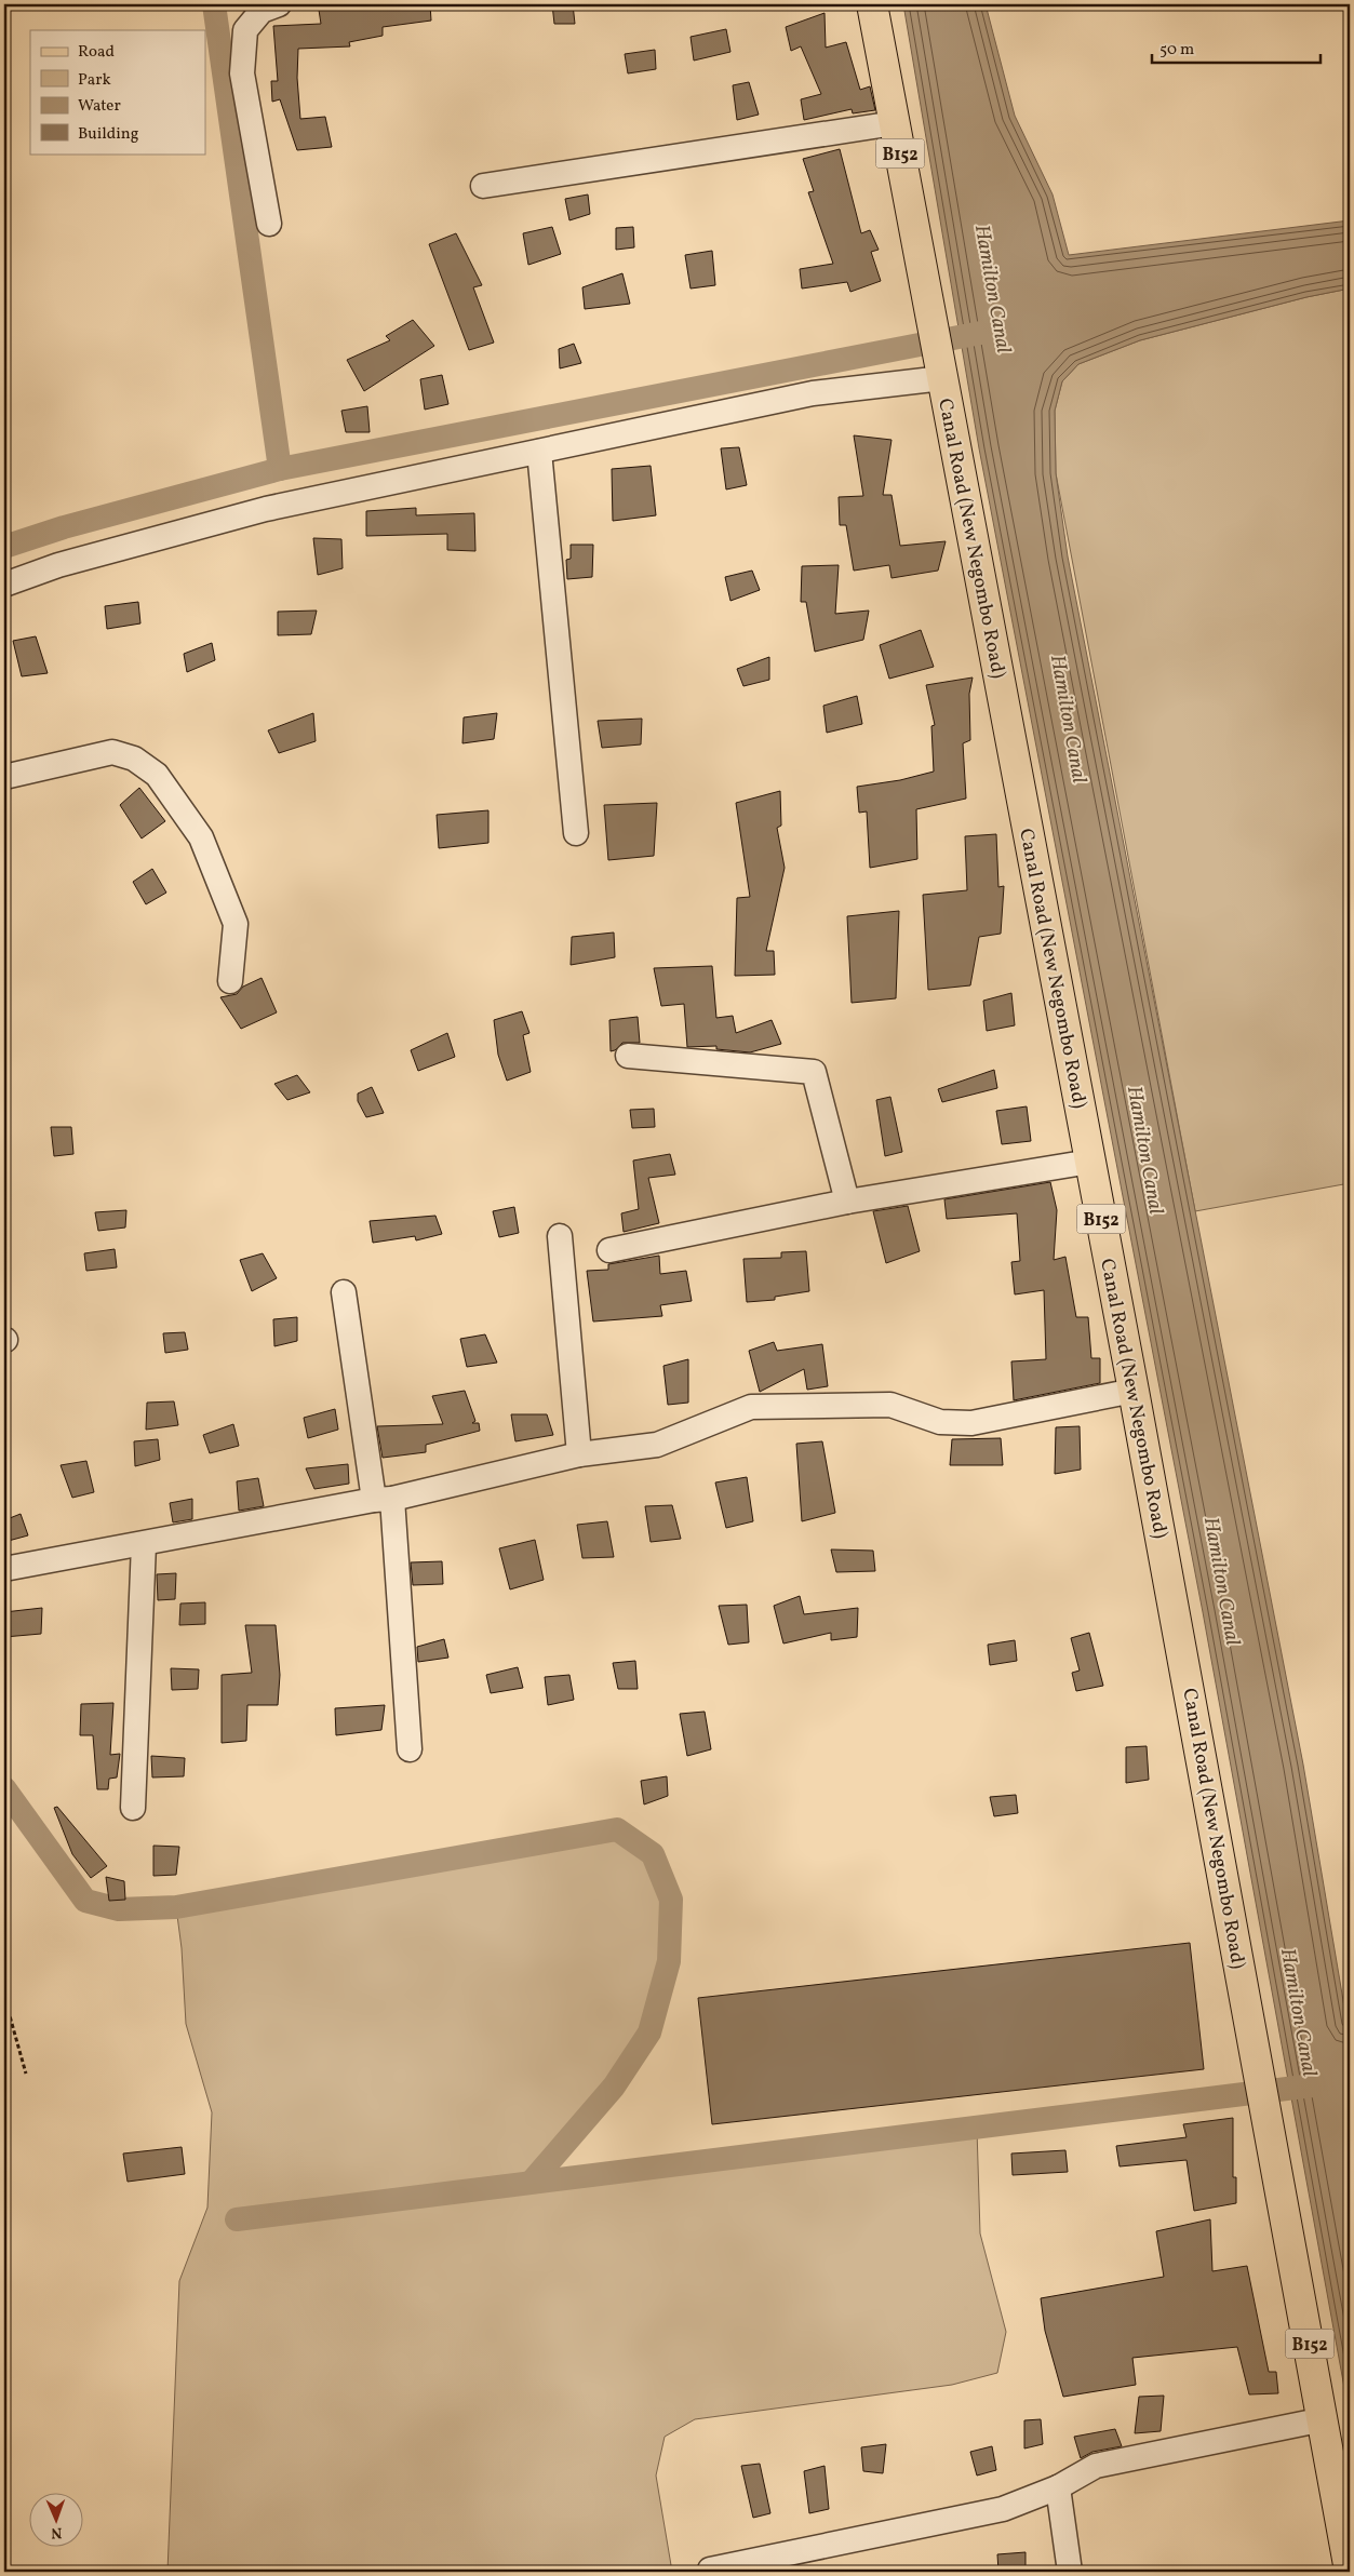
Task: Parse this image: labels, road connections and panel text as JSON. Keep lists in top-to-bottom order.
{
  "streets": {
    "main road": ["B152", "Canal Road (New Negombo Road)"]
  },
  "water": ["Hamilton Canal"],
  "legend": [
    "Road",
    "Park",
    "Water",
    "Building"
  ],
  "scale_bar": "50 m",
  "north": "bottom"
}
